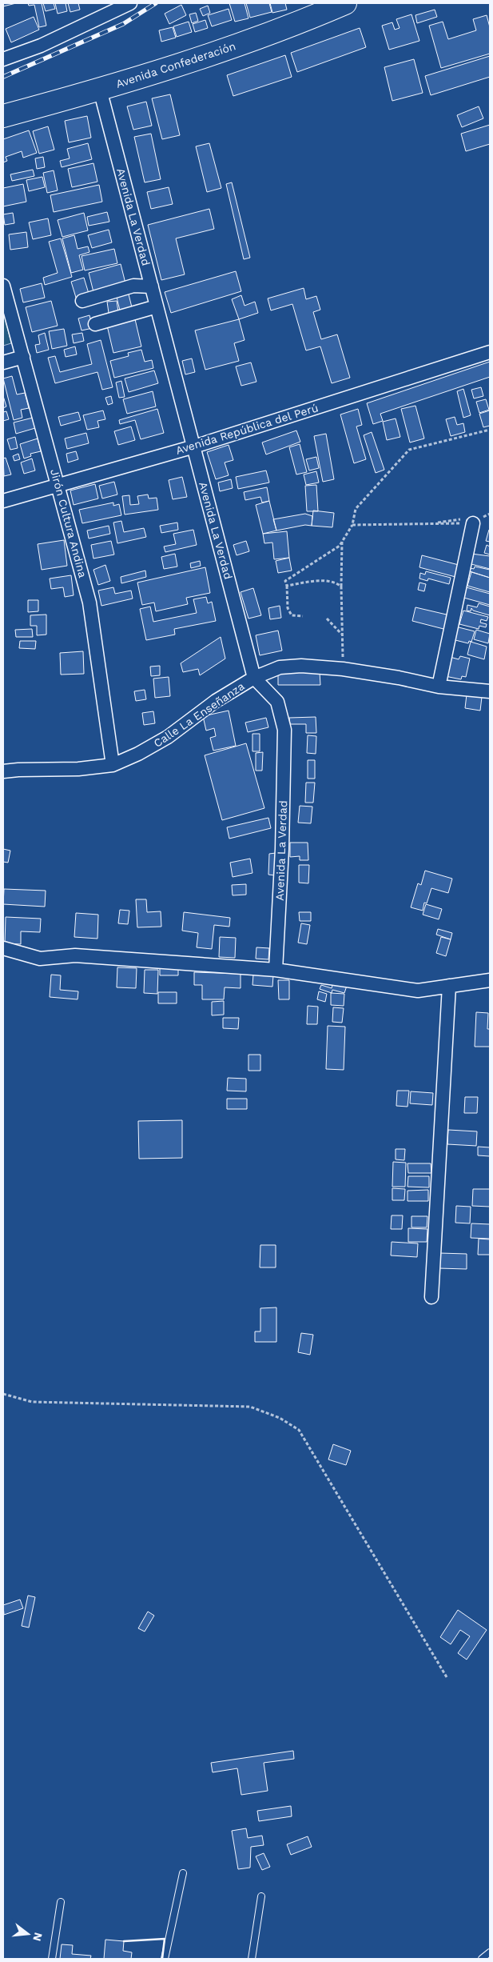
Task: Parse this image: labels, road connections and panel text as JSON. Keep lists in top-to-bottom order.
{
  "streets": {
    "highway": ["Avenida Confederación"],
    "street": [
      "Avenida La Verdad",
      "Avenida República del Perú",
      "Jirón Cultura Andina",
      "Calle La Enseñanza"
    ]
  },
  "crossings": [
    ["Avenida Confederación", "Avenida La Verdad"],
    ["Avenida La Verdad", "Avenida República del Perú"],
    ["Avenida La Verdad", "Calle La Enseñanza"],
    ["Avenida República del Perú", "Jirón Cultura Andina"],
    ["Jirón Cultura Andina", "Calle La Enseñanza"]
  ],
  "north": "right"
}
